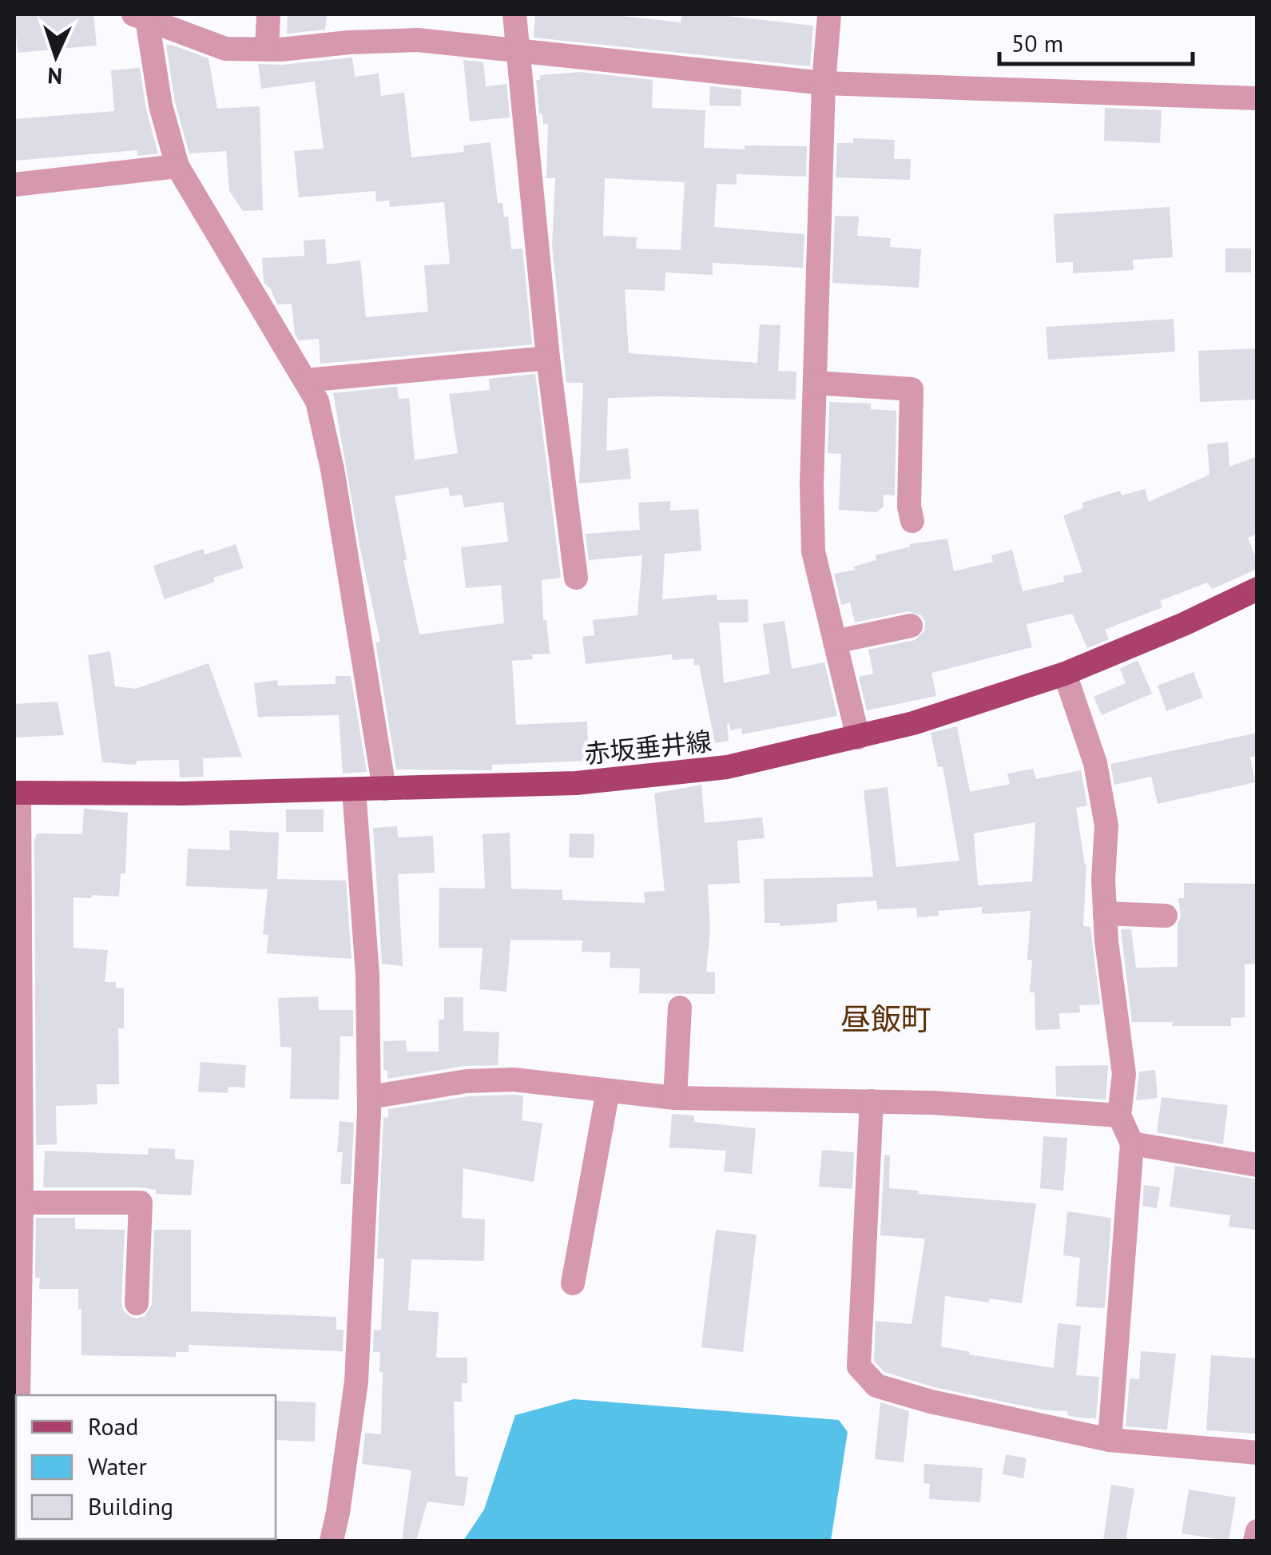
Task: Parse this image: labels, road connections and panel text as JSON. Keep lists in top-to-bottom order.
{
  "streets": {
    "main road": ["赤坂垂井線"]
  },
  "districts": ["昼飯町"],
  "legend": ["Road", "Water", "Building"],
  "scale_bar": "50 m",
  "north": "bottom"
}
